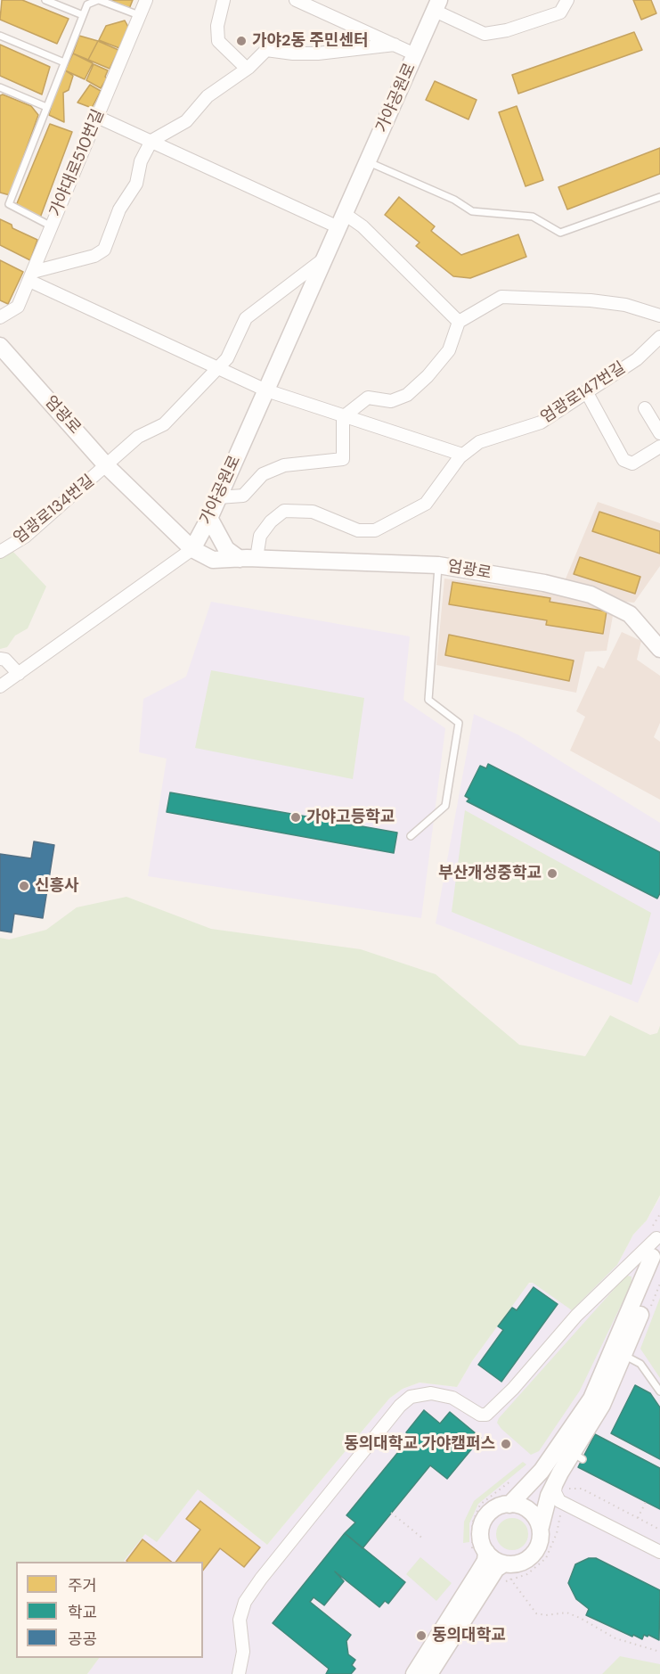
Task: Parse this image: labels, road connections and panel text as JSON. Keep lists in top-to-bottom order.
{
  "streets": {
    "main road": ["가야공원로", "엄광로"],
    "street": ["가야대로510번길", "엄광로147번길", "엄광로134번길"]
  },
  "crossings": [
    ["가야공원로", "엄광로"],
    ["가야공원로", "엄광로134번길"],
    ["엄광로147번길", "엄광로"],
    ["엄광로", "엄광로134번길"]
  ],
  "places": [
    "가야2동 주민센터",
    "가야고등학교",
    "부산개성중학교",
    "신흥사",
    "동의대학교 가야캠퍼스",
    "동의대학교"
  ],
  "legend": ["주거", "학교", "공공"]
}
